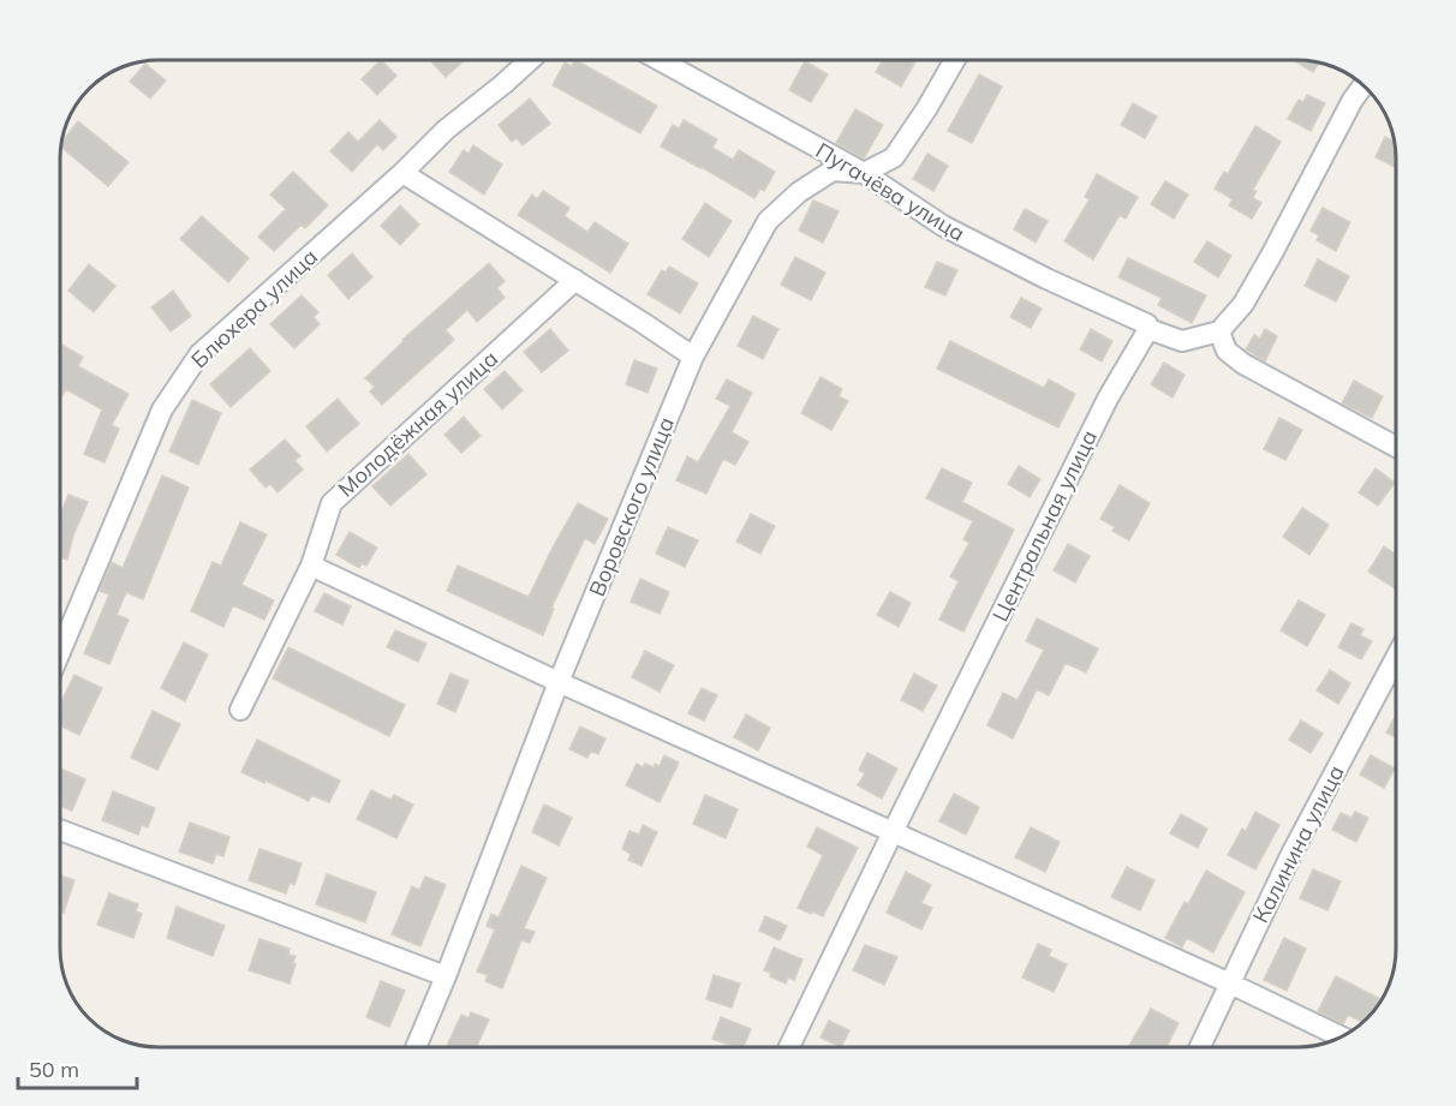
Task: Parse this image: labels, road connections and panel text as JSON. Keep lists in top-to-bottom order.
{
  "streets": {
    "street": [
      "Пугачёва улица",
      "Блюхера улица",
      "Молодёжная улица",
      "Воровского улица",
      "Центральная улица",
      "Калинина улица"
    ]
  },
  "crossings": [
    ["Пугачёва улица", "Воровского улица"],
    ["Пугачёва улица", "Центральная улица"]
  ],
  "scale_bar": "50 m"
}
